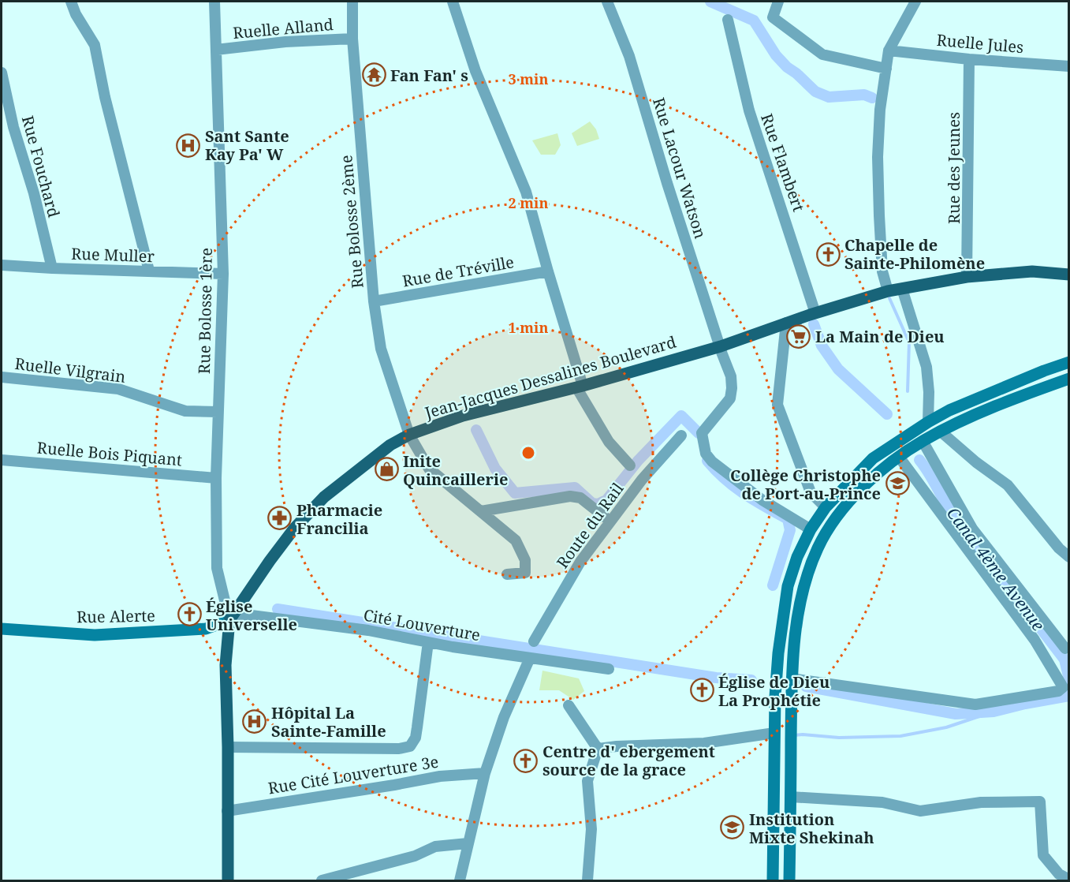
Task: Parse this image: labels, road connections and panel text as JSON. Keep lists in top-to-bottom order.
{
  "streets": {
    "main road": ["Jean-Jacques Dessalines Boulevard", "Rue Alerte"],
    "street": [
      "Ruelle Alland",
      "Ruelle Jules",
      "Rue Flambert",
      "Rue Fouchard",
      "Rue Lacour Watson",
      "Rue des Jeunes",
      "Rue Bolosse 2ème",
      "Rue Muller",
      "Rue de Tréville",
      "Rue Bolosse 1ère",
      "Ruelle Vilgrain",
      "Ruelle Bois Piquant",
      "Route du Rail",
      "Cité Louverture",
      "Rue Cité Louverture 3e"
    ]
  },
  "crossings": [
    ["Ruelle Alland", "Rue Bolosse 2ème"],
    ["Ruelle Alland", "Rue Bolosse 1ère"],
    ["Ruelle Jules", "Rue des Jeunes"],
    ["Rue Flambert", "Jean-Jacques Dessalines Boulevard"],
    ["Rue Fouchard", "Rue Muller"],
    ["Rue Lacour Watson", "Jean-Jacques Dessalines Boulevard"],
    ["Rue des Jeunes", "Jean-Jacques Dessalines Boulevard"],
    ["Rue Bolosse 2ème", "Rue de Tréville"],
    ["Rue Bolosse 2ème", "Jean-Jacques Dessalines Boulevard"],
    ["Rue Muller", "Rue Bolosse 1ère"],
    ["Rue Bolosse 1ère", "Ruelle Vilgrain"],
    ["Rue Bolosse 1ère", "Jean-Jacques Dessalines Boulevard"],
    ["Rue Bolosse 1ère", "Ruelle Bois Piquant"],
    ["Rue Bolosse 1ère", "Rue Alerte"],
    ["Rue Bolosse 1ère", "Cité Louverture"],
    ["Jean-Jacques Dessalines Boulevard", "Rue Alerte"],
    ["Jean-Jacques Dessalines Boulevard", "Cité Louverture"],
    ["Jean-Jacques Dessalines Boulevard", "Rue Cité Louverture 3e"],
    ["Rue Alerte", "Cité Louverture"]
  ],
  "water": ["Canal 4ème Avenue"],
  "places": {
    "temple": ["Fan Fan' s"],
    "hospital": ["Sant Sante Kay Pa' W", "Hôpital La Sainte-Famille"],
    "church": [
      "Chapelle de Sainte-Philomène",
      "Église Universelle",
      "Église de Dieu La Prophétie",
      "Centre d' ebergement source de la grace"
    ],
    "supermarket": ["La Main de Dieu"],
    "shop": ["Inite Quincaillerie"],
    "school or university": ["Collège Christophe de Port-au-Prince", "Institution Mixte Shekinah"],
    "pharmacy": ["Pharmacie Francilia"]
  },
  "rings": ["3 min", "2 min", "1 min"]
}
